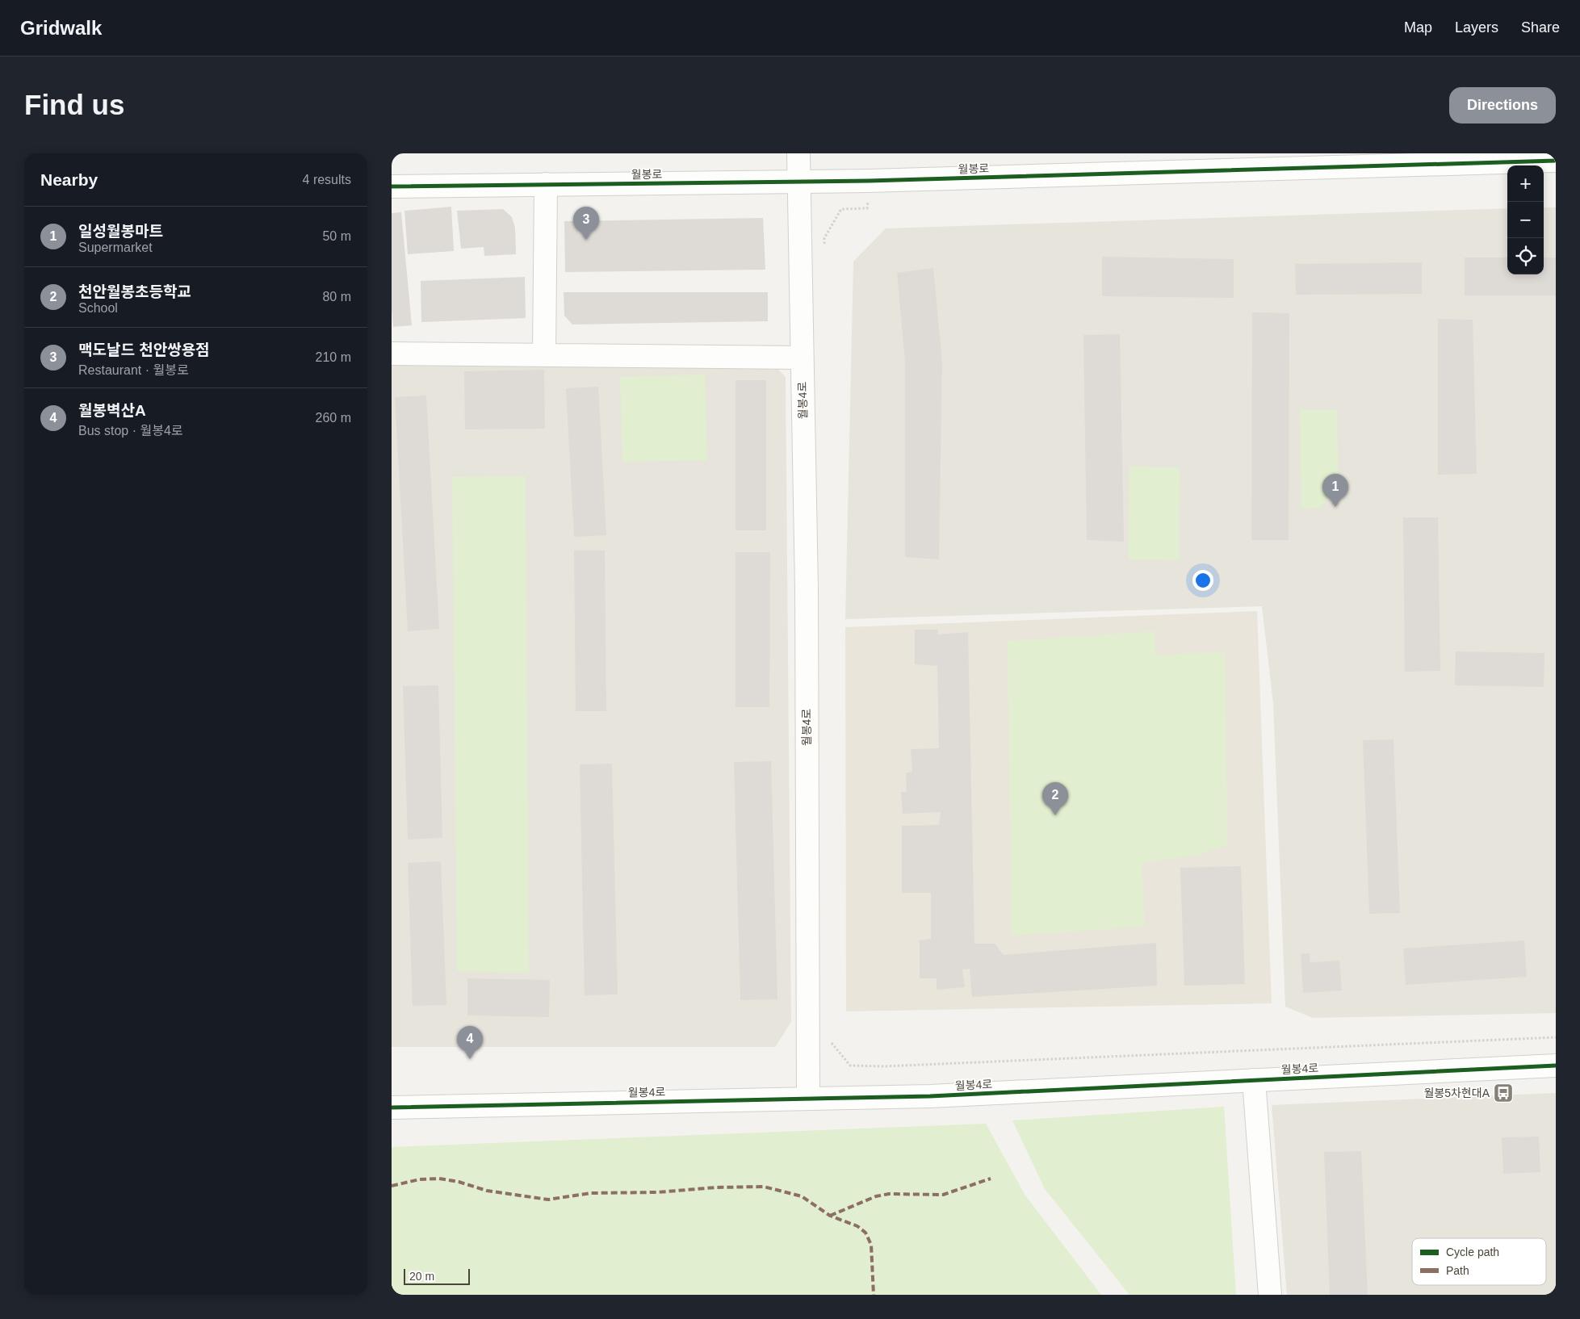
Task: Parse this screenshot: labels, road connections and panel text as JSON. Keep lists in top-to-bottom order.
{
  "streets": {
    "street": ["월봉로", "월봉4로"]
  },
  "places": {
    "bus stop": ["월봉5차현대A"]
  },
  "legend": ["Cycle path", "Path"],
  "scale_bar": "20 m",
  "page": {
    "header": "Gridwalk",
    "nav": ["Map", "Layers", "Share"],
    "buttons": "Directions",
    "title": "Find us",
    "heading": ["Nearby", "4 results"],
    "map_buttons": ["+", "−"],
    "list": [
      {
        "mark": "1",
        "name": "일성월봉마트",
        "note": "Supermarket",
        "value": "50 m"
      },
      {
        "mark": "2",
        "name": "천안월봉초등학교",
        "note": "School",
        "value": "80 m"
      },
      {
        "mark": "3",
        "name": "맥도날드 천안쌍용점",
        "note": "Restaurant · 월봉로",
        "value": "210 m"
      },
      {
        "mark": "4",
        "name": "월봉벽산A",
        "note": "Bus stop · 월봉4로",
        "value": "260 m"
      }
    ],
    "pins": [
      "3",
      "1",
      "2",
      "4"
    ],
    "scale": "20 m"
  }
}
